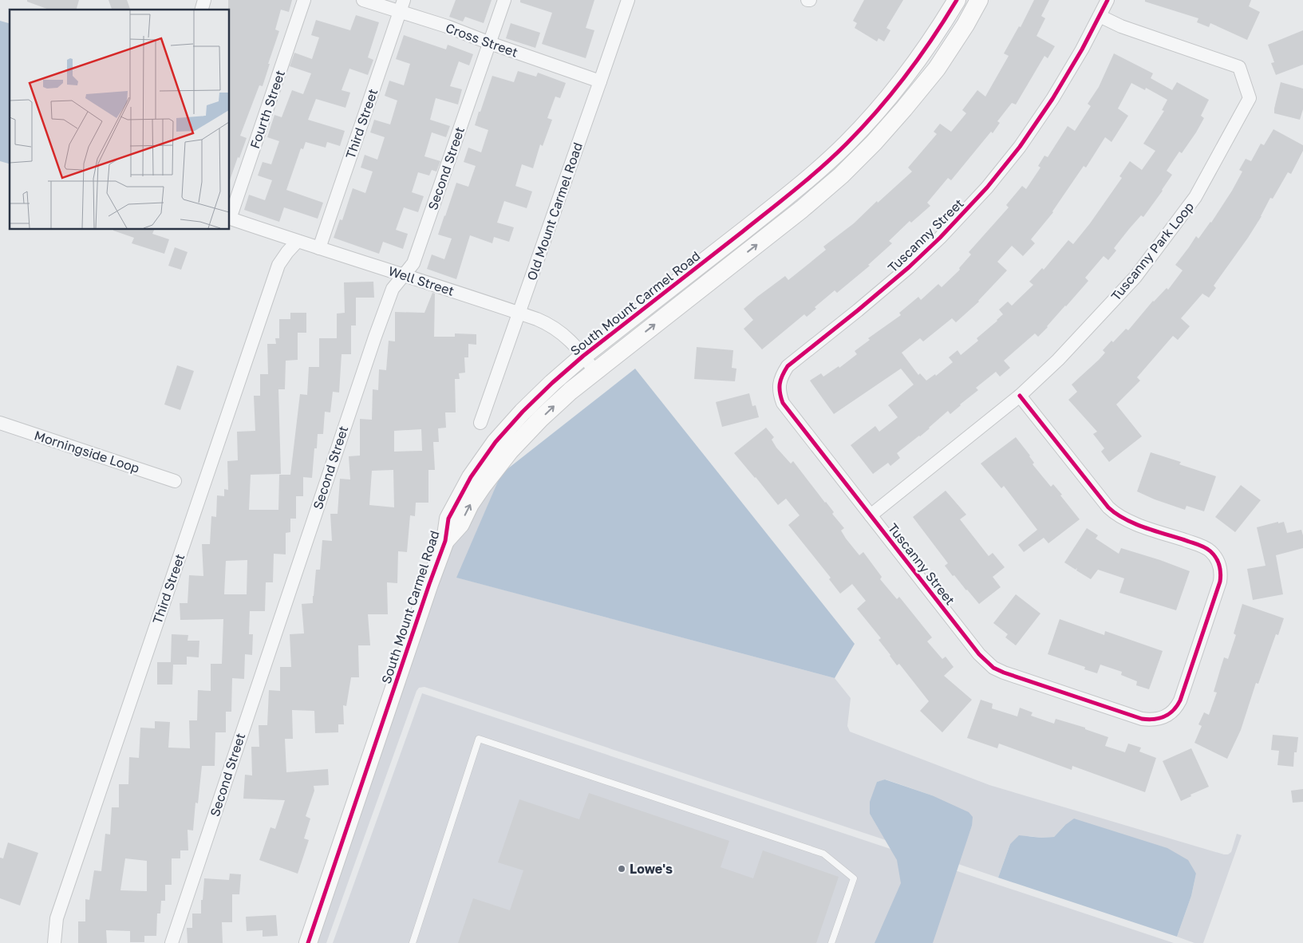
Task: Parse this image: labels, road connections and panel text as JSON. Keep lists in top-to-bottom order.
{
  "streets": {
    "street": [
      "Cross Street",
      "Fourth Street",
      "Third Street",
      "Second Street",
      "Old Mount Carmel Road",
      "Tuscanny Street",
      "Tuscanny Park Loop",
      "Well Street",
      "South Mount Carmel Road",
      "Morningside Loop"
    ]
  },
  "crossings": [
    ["Cross Street", "Third Street"],
    ["Cross Street", "Second Street"],
    ["Cross Street", "Old Mount Carmel Road"],
    ["Third Street", "Well Street"],
    ["Second Street", "Well Street"],
    ["Old Mount Carmel Road", "Well Street"],
    ["Tuscanny Street", "Tuscanny Park Loop"],
    ["Well Street", "South Mount Carmel Road"]
  ],
  "places": ["Lowe's"]
}
